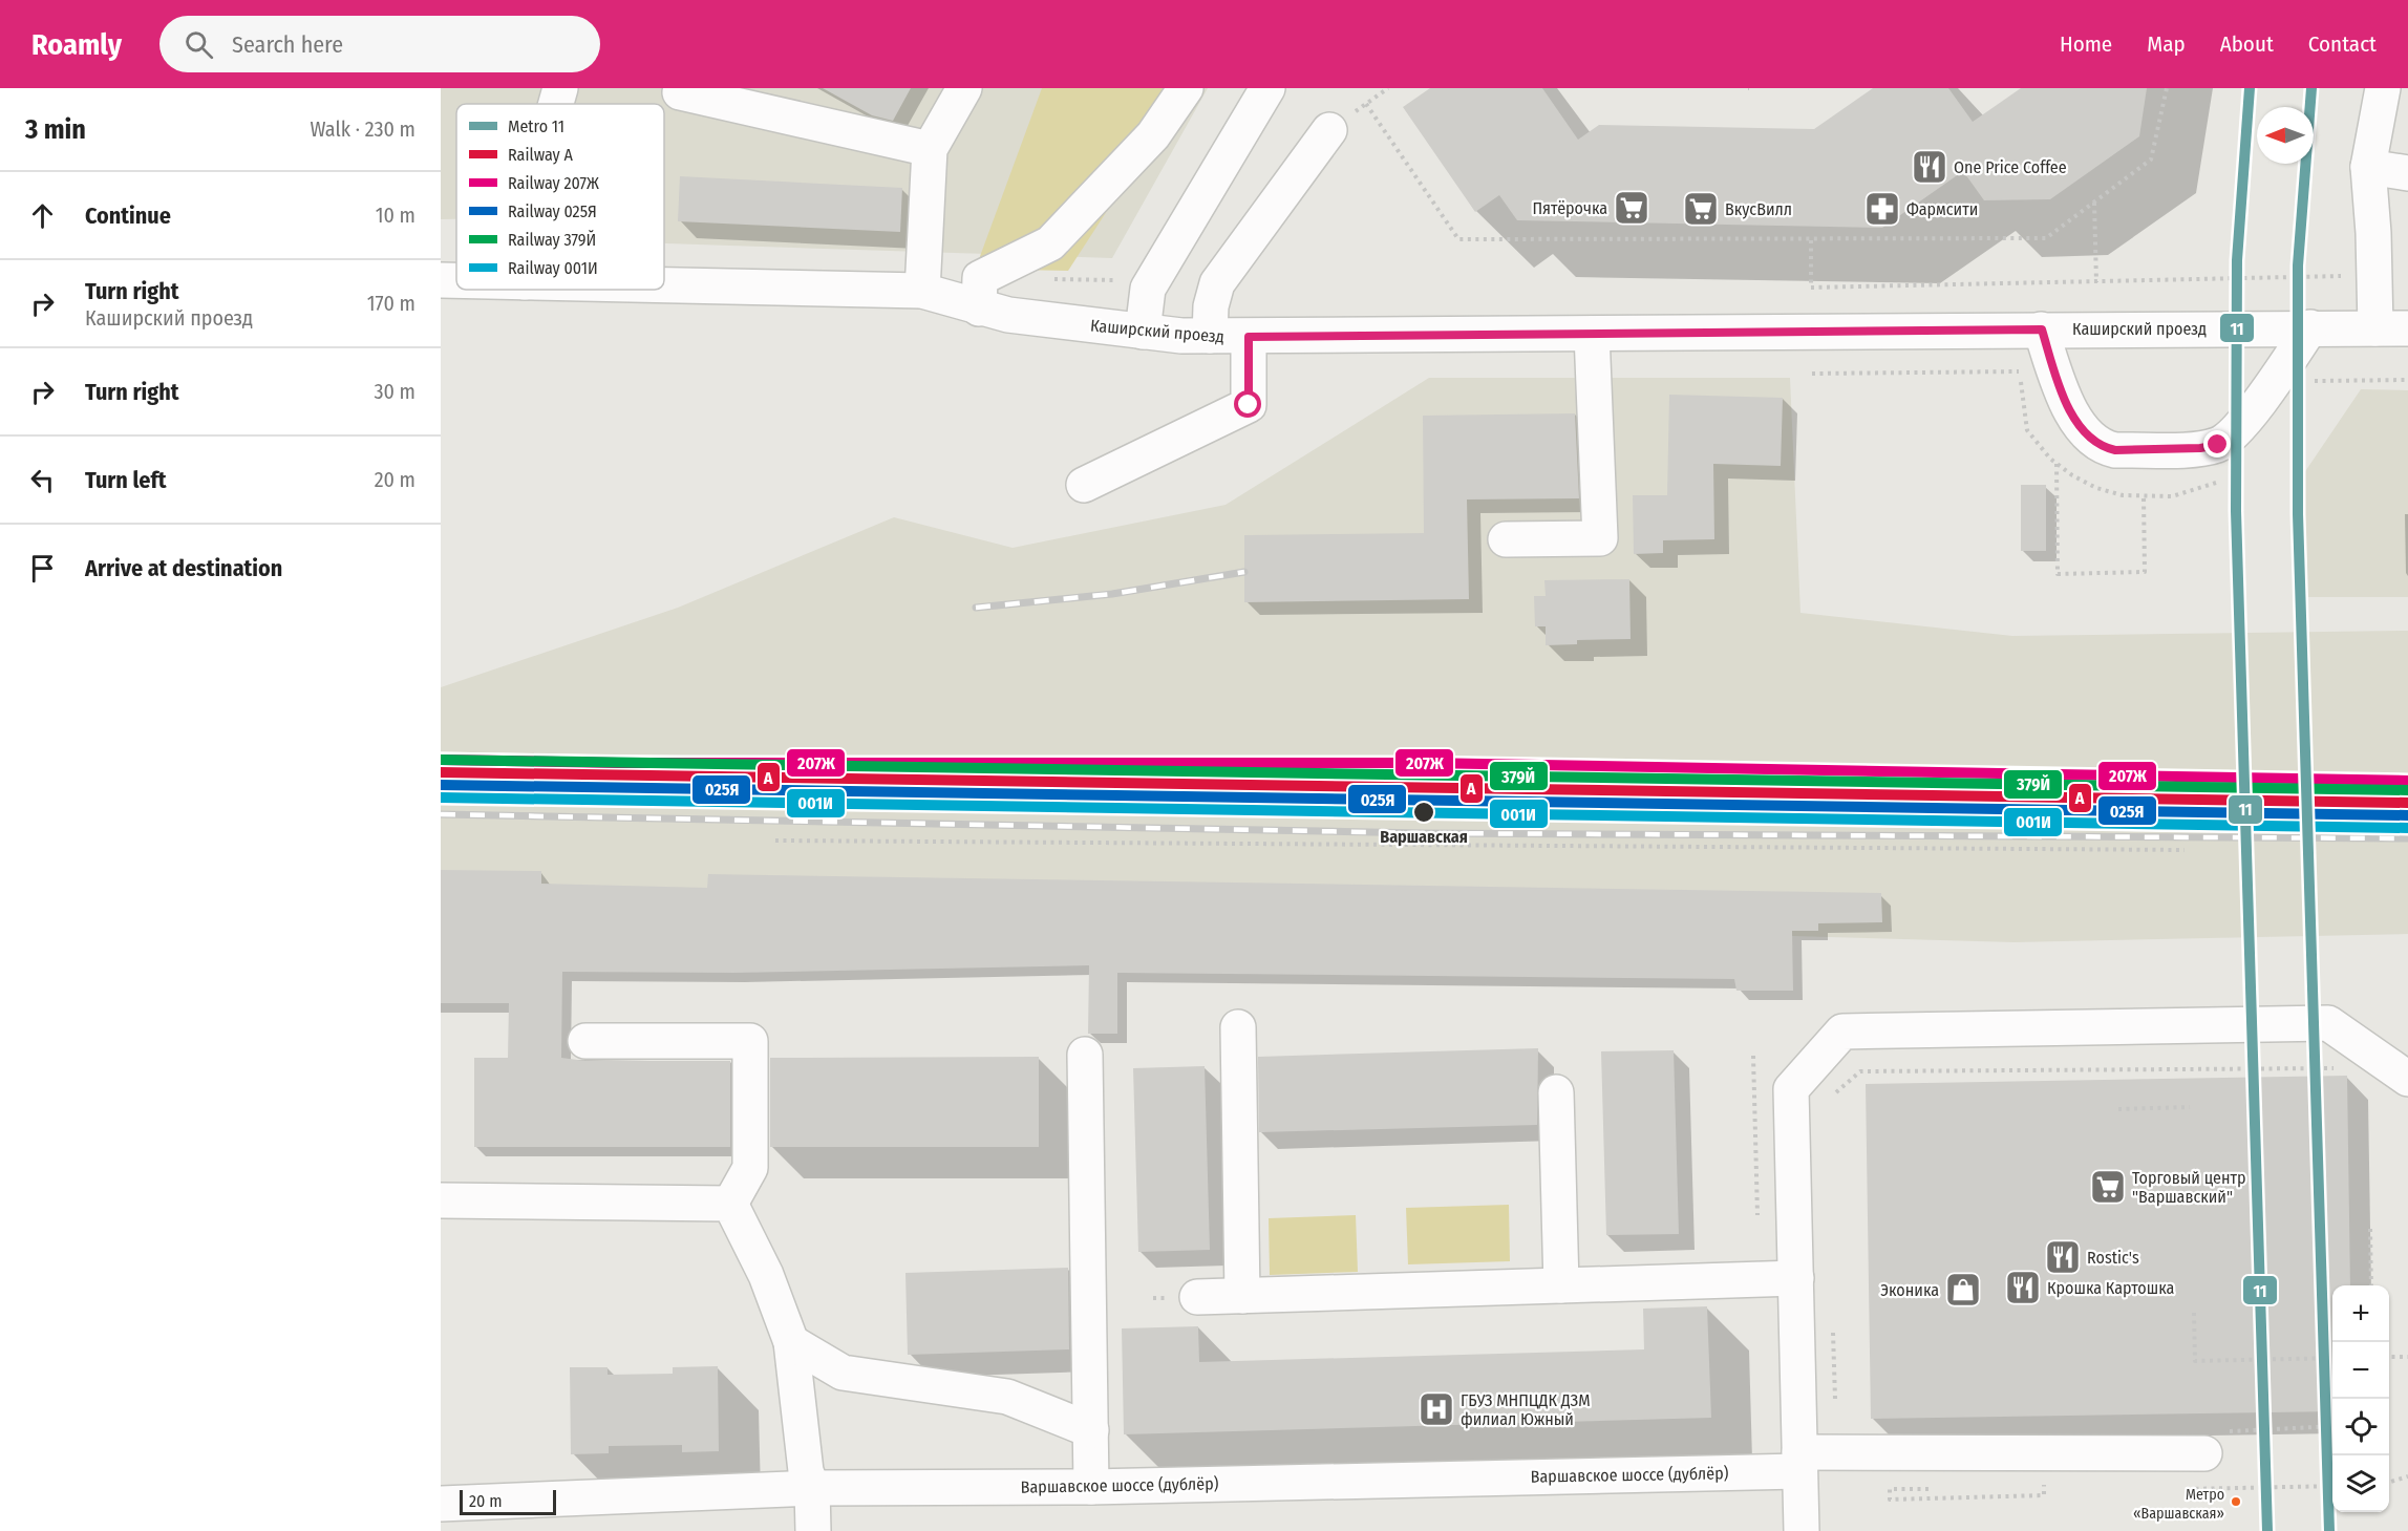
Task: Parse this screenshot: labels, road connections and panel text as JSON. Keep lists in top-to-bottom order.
{
  "streets": {
    "street": ["Каширский проезд", "Варшавское шоссе (дублёр)"]
  },
  "places": {
    "restaurant": ["One Price Coffee", "Rostic's", "Крошка Картошка"],
    "supermarket": ["Пятёрочка", "ВкусВилл", "Торговый центр \"Варшавский\""],
    "pharmacy": ["Фармсити"],
    "other": ["Варшавская", "Метро «Варшавская»"],
    "shop": ["Эконика"],
    "hospital": ["ГБУЗ МНПЦДК ДЗМ филиал Южный"]
  },
  "lines": [
    "metro line 11",
    "rail line 207Ж",
    "rail line 379Й",
    "rail line A",
    "rail line 025Я",
    "rail line 001И"
  ],
  "legend": [
    "Metro 11",
    "Railway A",
    "Railway 207Ж",
    "Railway 025Я",
    "Railway 379Й",
    "Railway 001И"
  ],
  "scale_bar": "20 m",
  "north": "left",
  "page": {
    "header": "Roamly",
    "search": "Search here",
    "nav": [
      "Home",
      "Map",
      "About",
      "Contact"
    ],
    "heading": ["3 min", "Walk · 230 m"],
    "list": [
      ["Continue", "10 m"],
      ["Turn right", "Каширский проезд", "170 m"],
      ["Turn right", "30 m"],
      ["Turn left", "20 m"],
      "Arrive at destination"
    ],
    "map_buttons": ["+", "−"],
    "scale": "20 m"
  }
}
